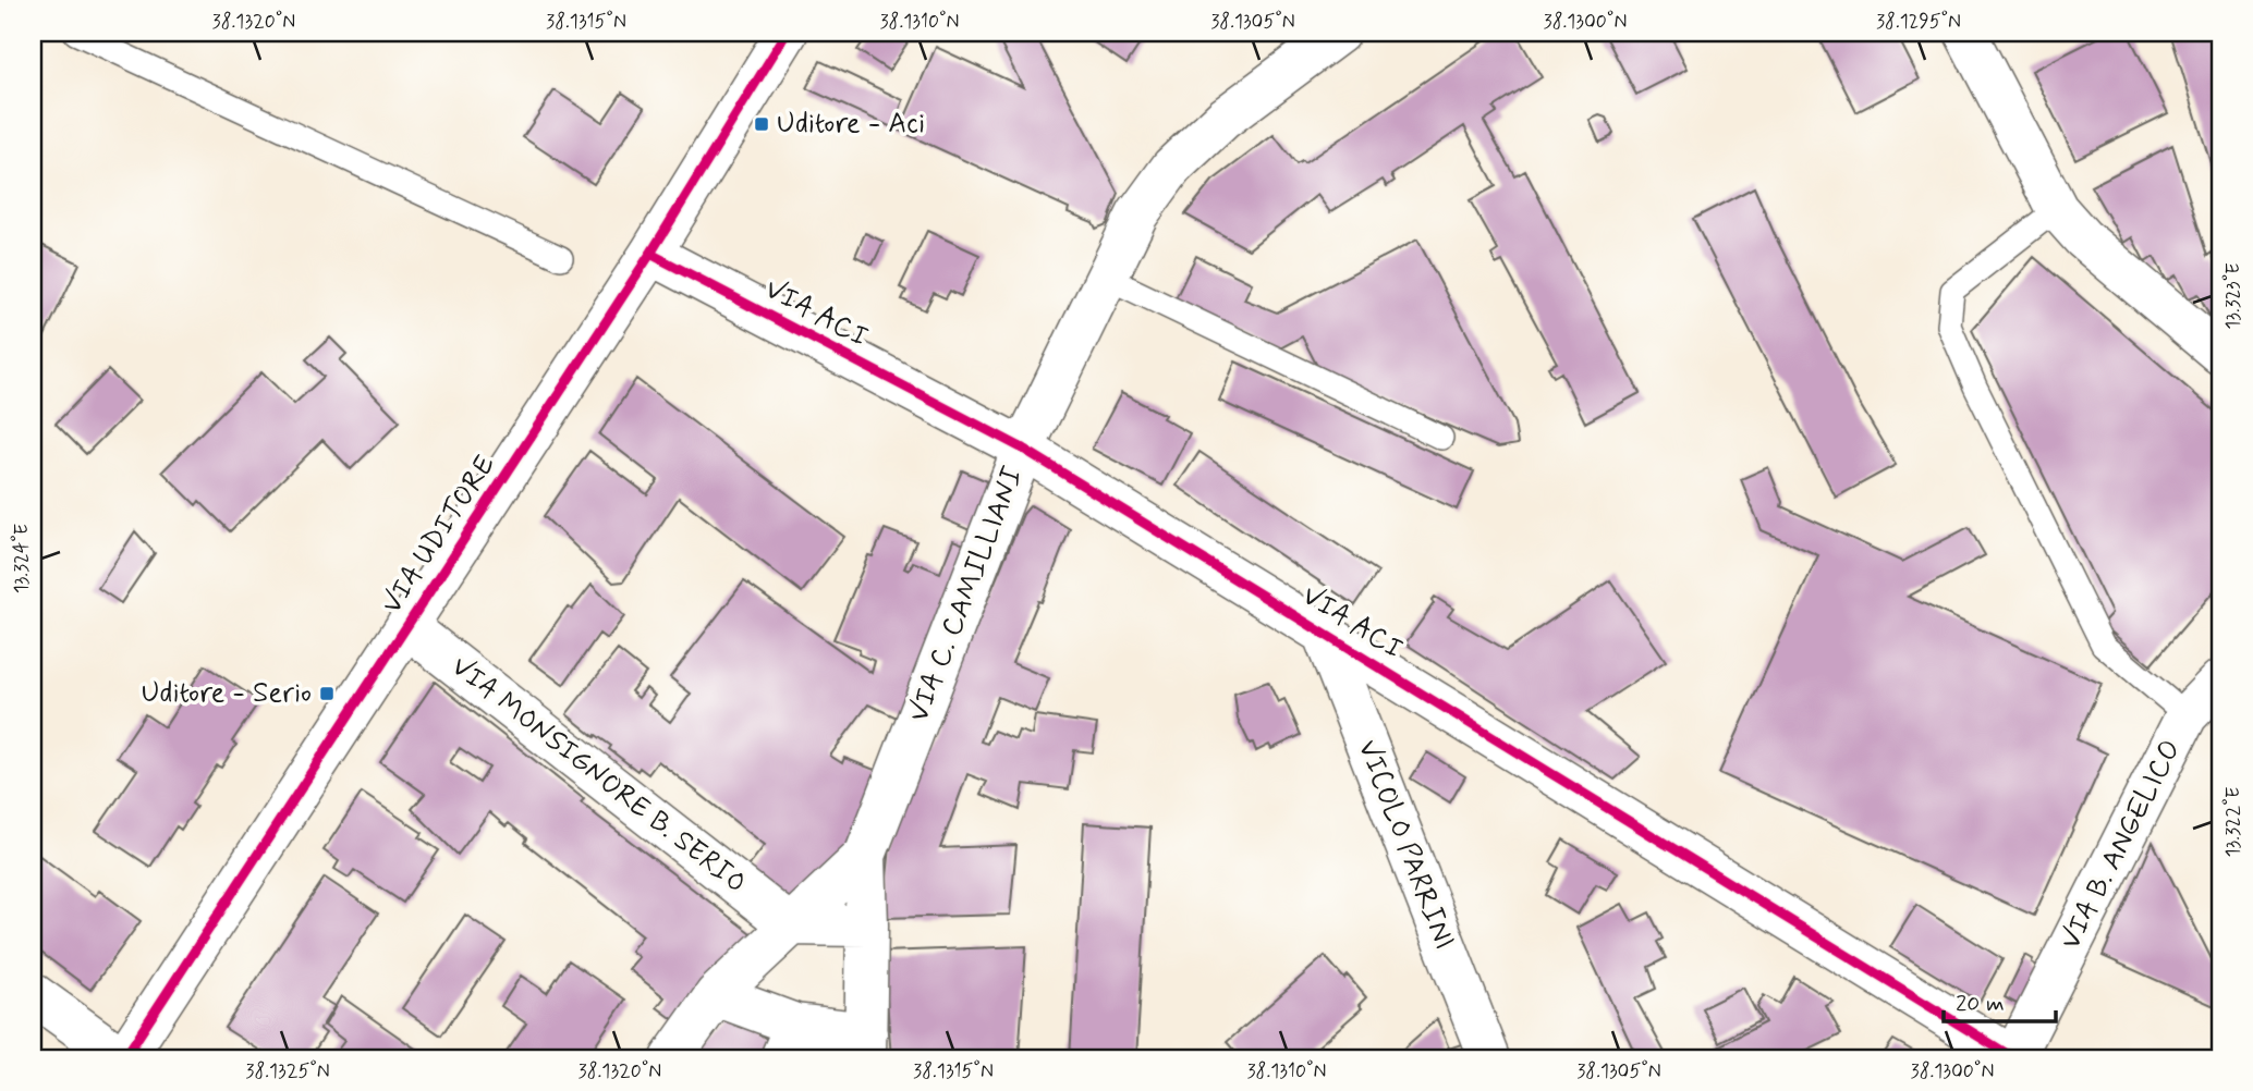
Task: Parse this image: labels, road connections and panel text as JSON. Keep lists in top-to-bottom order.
{
  "streets": {
    "street": [
      "VIA ACI",
      "VIA UDITORE",
      "VIA C. CAMILLIANI",
      "VIA MONSIGNORE B. SERIO",
      "VICOLO PARRINI",
      "VIA B. ANGELICO"
    ]
  },
  "crossings": [
    ["VIA ACI", "VIA UDITORE"],
    ["VIA ACI", "VIA C. CAMILLIANI"],
    ["VIA ACI", "VICOLO PARRINI"],
    ["VIA ACI", "VIA B. ANGELICO"],
    ["VIA UDITORE", "VIA MONSIGNORE B. SERIO"]
  ],
  "places": {
    "transit": ["Uditore - Aci", "Uditore - Serio"]
  },
  "scale_bar": "20 m",
  "coordinates": [
    "38.1320°N",
    "38.1315°N",
    "38.1310°N",
    "38.1305°N",
    "38.1300°N",
    "38.1295°N",
    "13.323°E",
    "13.324°E",
    "13.322°E",
    "38.1325°N"
  ]
}
